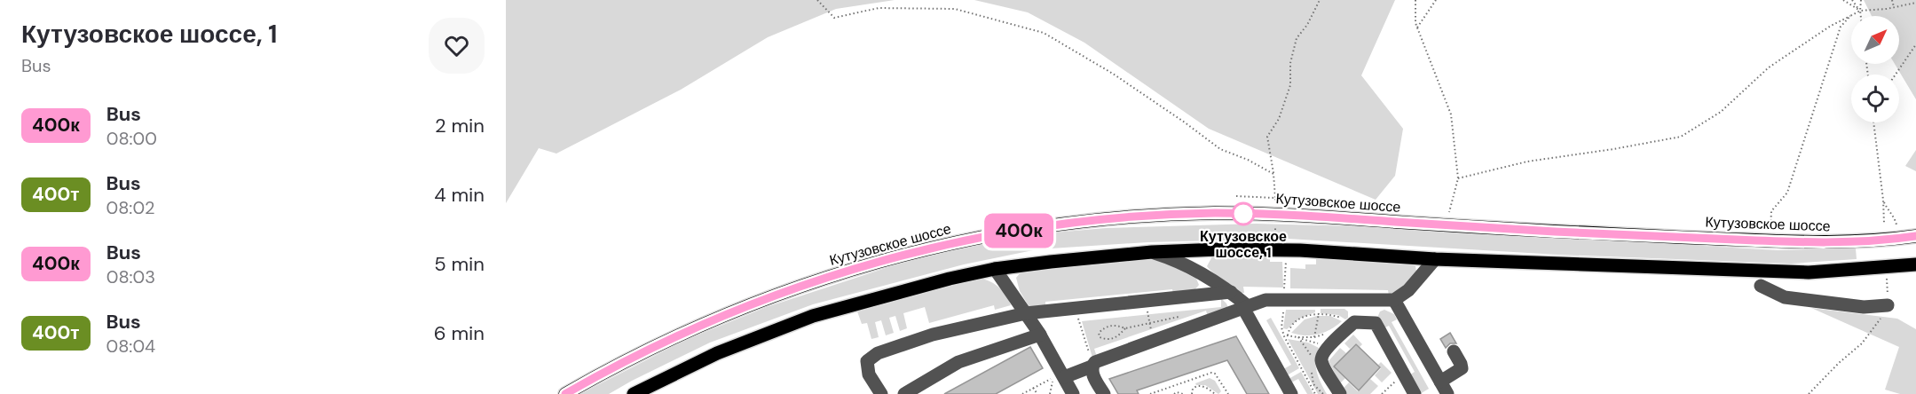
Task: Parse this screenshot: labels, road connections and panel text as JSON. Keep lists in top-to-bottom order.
{
  "streets": {
    "main road": ["Кутузовское шоссе"]
  },
  "places": ["Кутузовское шоссе, 1"],
  "lines": ["bus line 400к"],
  "north": "top right",
  "page": {
    "heading": ["Кутузовское шоссе, 1", "Bus"],
    "on_map": "400к",
    "list": [
      {
        "mark": "400к",
        "name": "Bus",
        "note": "08:00",
        "value": "2 min"
      },
      {
        "mark": "400т",
        "name": "Bus",
        "note": "08:02",
        "value": "4 min"
      },
      {
        "mark": "400к",
        "name": "Bus",
        "note": "08:03",
        "value": "5 min"
      },
      {
        "mark": "400т",
        "name": "Bus",
        "note": "08:04",
        "value": "6 min"
      }
    ]
  }
}
